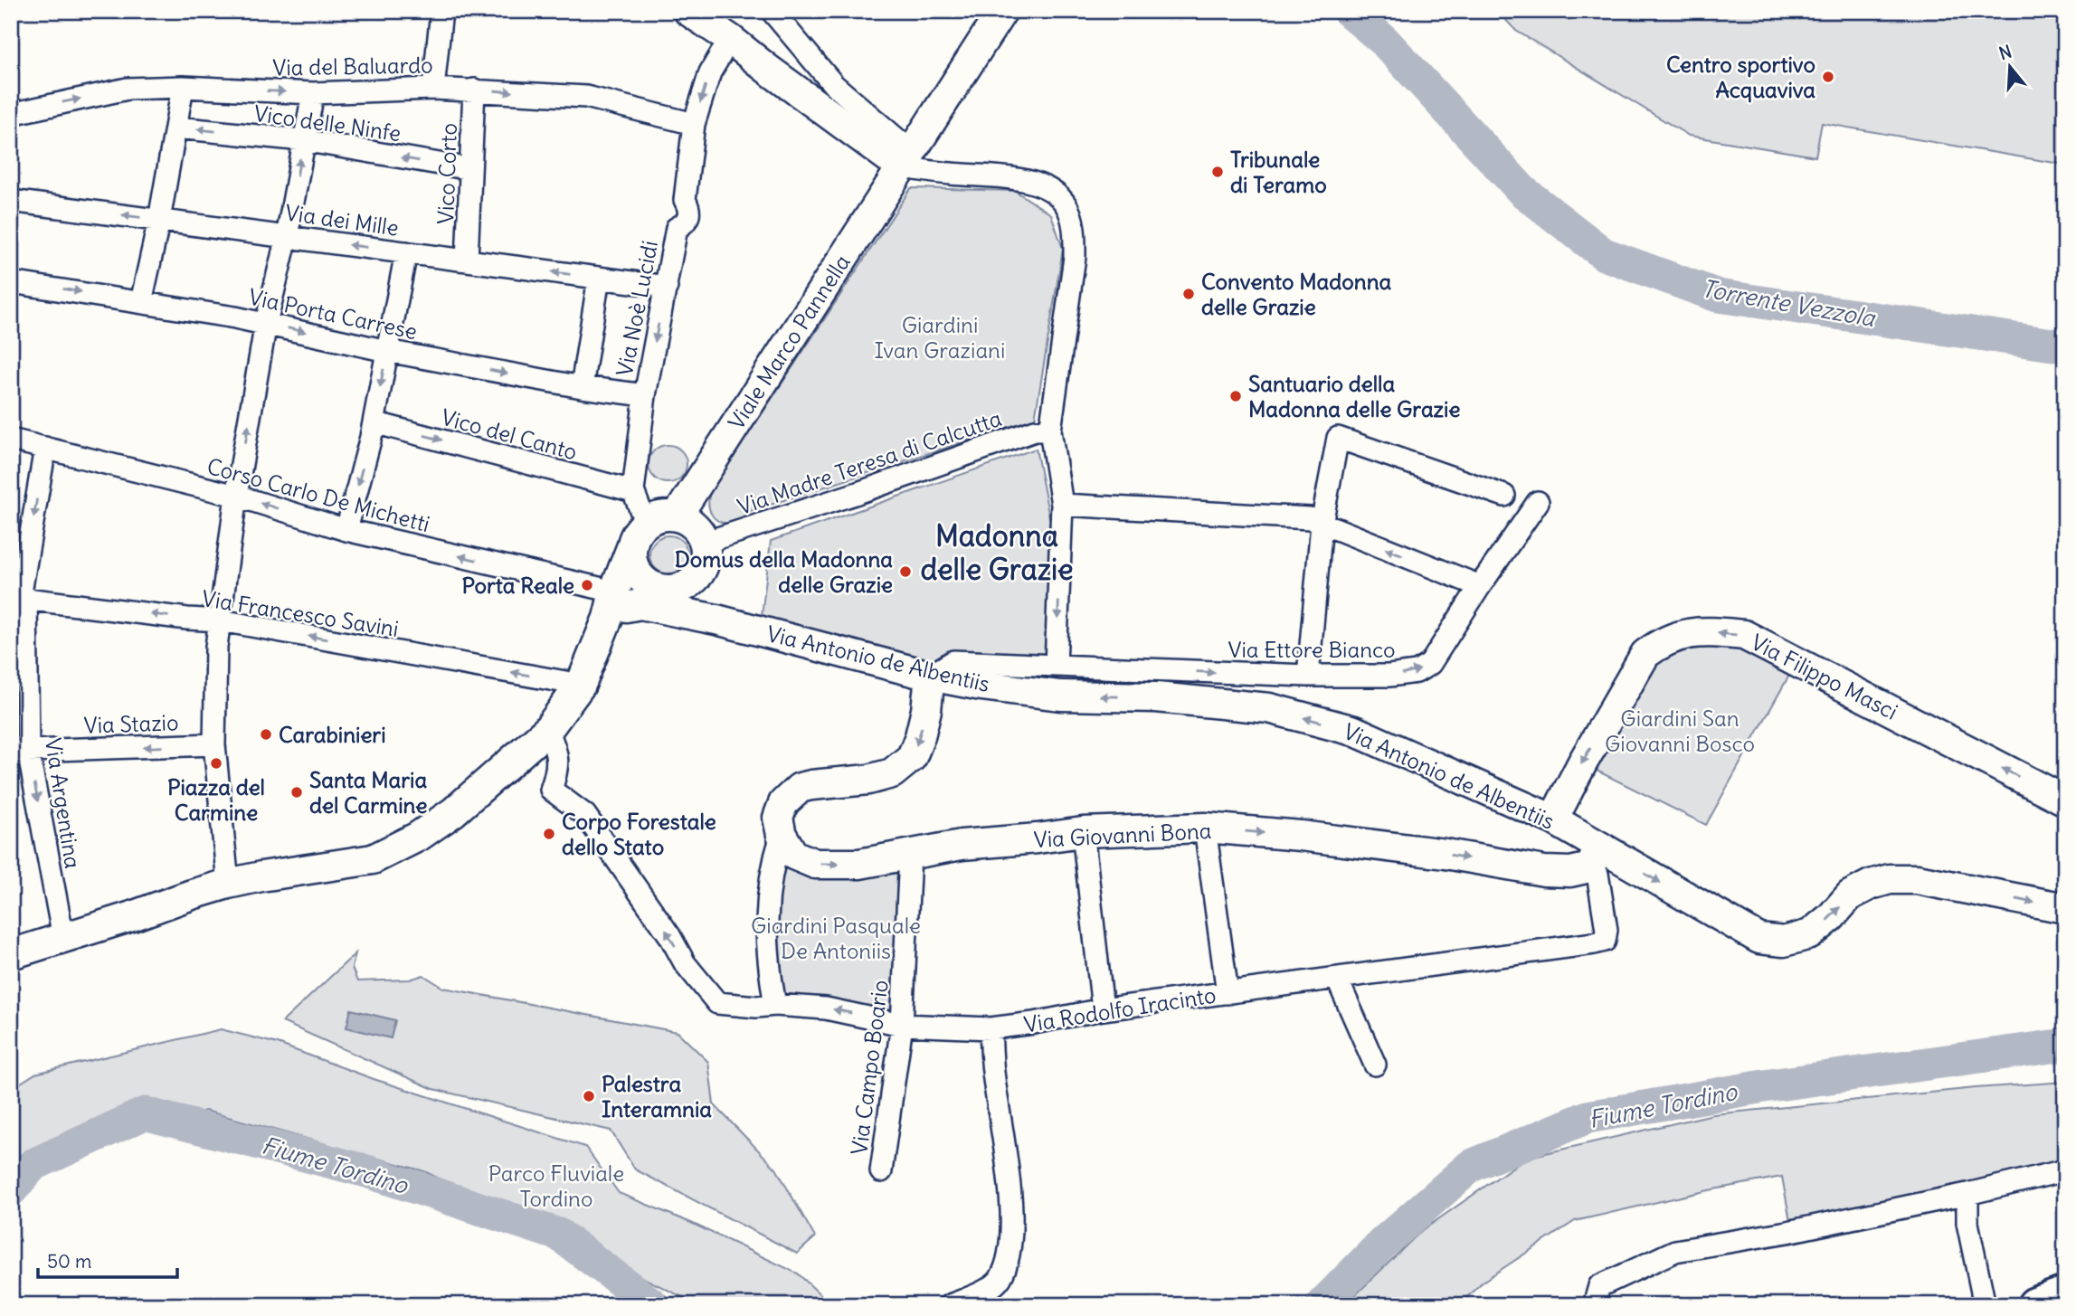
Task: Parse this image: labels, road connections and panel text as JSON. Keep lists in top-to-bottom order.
{
  "streets": {
    "main road": [
      "Viale Marco Pannella",
      "Via Antonio de Albentiis",
      "Via Filippo Masci",
      "Via Giovanni Bona"
    ],
    "street": [
      "Via del Baluardo",
      "Vico delle Ninfe",
      "Vico Corto",
      "Via dei Mille",
      "Via Noè Lucidi",
      "Via Porta Carrese",
      "Vico del Canto",
      "Via Madre Teresa di Calcutta",
      "Corso Carlo De Michetti",
      "Via Francesco Savini",
      "Via Ettore Bianco",
      "Via Stazio",
      "Via Argentina",
      "Via Rodolfo Iracinto",
      "Via Campo Boario"
    ]
  },
  "crossings": [
    ["Via del Baluardo", "Vico Corto"],
    ["Via del Baluardo", "Via Noè Lucidi"],
    ["Vico delle Ninfe", "Vico Corto"],
    ["Vico Corto", "Via dei Mille"],
    ["Via dei Mille", "Via Noè Lucidi"],
    ["Via Noè Lucidi", "Via Porta Carrese"],
    ["Via Noè Lucidi", "Viale Marco Pannella"],
    ["Via Noè Lucidi", "Vico del Canto"],
    ["Via Noè Lucidi", "Via Madre Teresa di Calcutta"],
    ["Viale Marco Pannella", "Via Madre Teresa di Calcutta"],
    ["Corso Carlo De Michetti", "Via Antonio de Albentiis"],
    ["Corso Carlo De Michetti", "Via Argentina"],
    ["Via Francesco Savini", "Via Argentina"],
    ["Via Ettore Bianco", "Via Antonio de Albentiis"],
    ["Via Antonio de Albentiis", "Via Filippo Masci"],
    ["Via Antonio de Albentiis", "Via Giovanni Bona"],
    ["Via Antonio de Albentiis", "Via Rodolfo Iracinto"],
    ["Via Stazio", "Via Argentina"],
    ["Via Giovanni Bona", "Via Rodolfo Iracinto"],
    ["Via Giovanni Bona", "Via Campo Boario"],
    ["Via Rodolfo Iracinto", "Via Campo Boario"]
  ],
  "one_way": [
    "Via del Baluardo",
    "Vico delle Ninfe",
    "Via dei Mille",
    "Via Porta Carrese",
    "Vico del Canto",
    "Corso Carlo De Michetti",
    "Via Francesco Savini",
    "Via Stazio",
    "Via Argentina",
    "Via Giovanni Bona",
    "Via Rodolfo Iracinto"
  ],
  "districts": ["Madonna delle Grazie"],
  "water": ["Torrente Vezzola", "Fiume Tordino"],
  "parks": [
    "Giardini Ivan Graziani",
    "Giardini San Giovanni Bosco",
    "Giardini Pasquale De Antoniis",
    "Parco Fluviale Tordino"
  ],
  "places": [
    "Centro sportivo Acquaviva",
    "Tribunale di Teramo",
    "Convento Madonna delle Grazie",
    "Santuario della Madonna delle Grazie",
    "Domus della Madonna delle Grazie",
    "Porta Reale",
    "Carabinieri",
    "Piazza del Carmine",
    "Santa Maria del Carmine",
    "Corpo Forestale dello Stato",
    "Palestra Interamnia"
  ],
  "scale_bar": "50 m",
  "north": "top"
}
